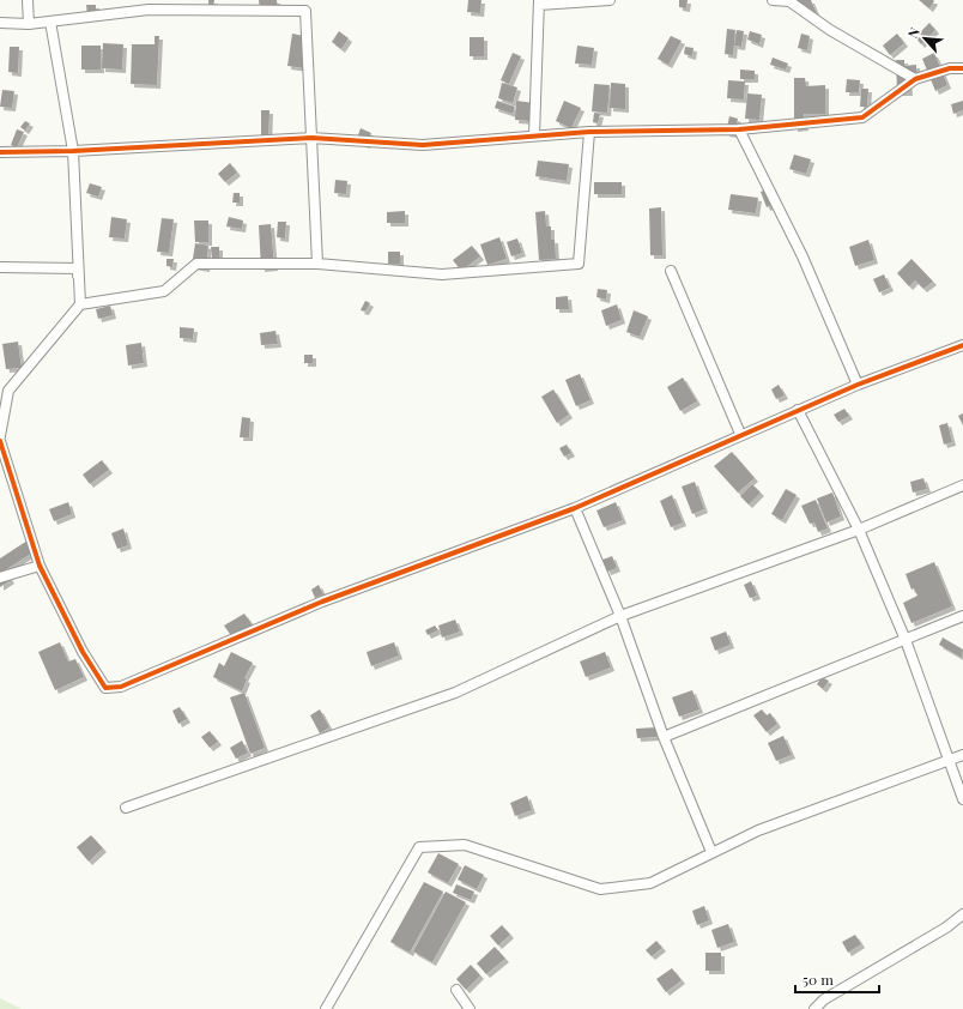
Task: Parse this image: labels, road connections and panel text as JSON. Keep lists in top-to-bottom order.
{
  "scale_bar": "50 m",
  "north": "top left"
}
